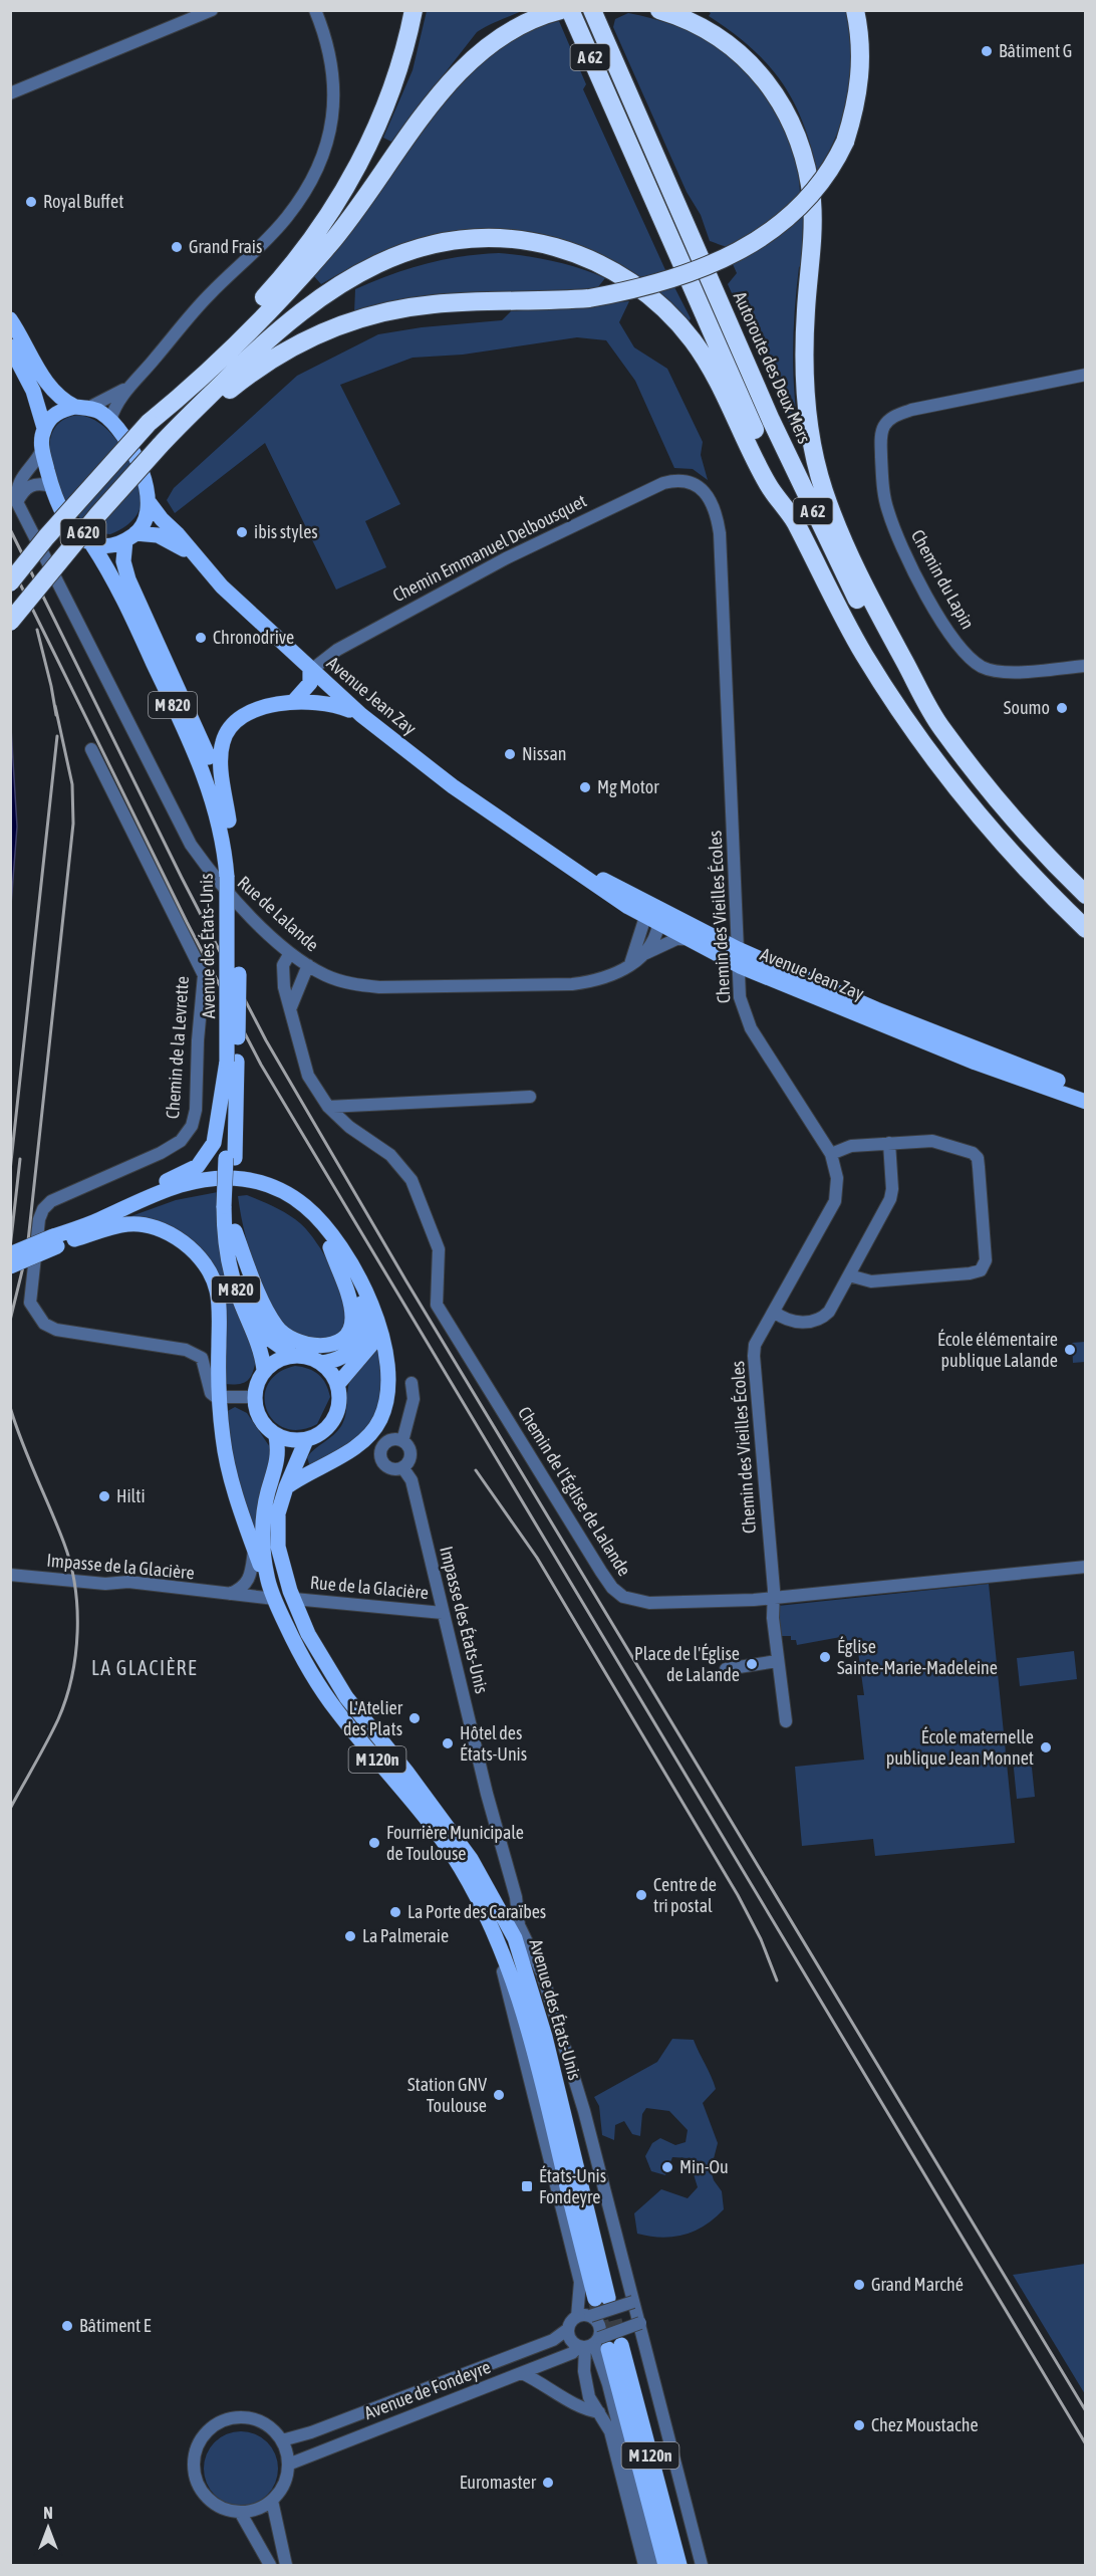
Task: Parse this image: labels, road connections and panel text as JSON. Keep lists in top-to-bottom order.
{
  "streets": {
    "highway": ["A 62", "Autoroute des Deux Mers", "A 620"],
    "main road": [
      "Avenue Jean Zay",
      "M 820",
      "Avenue des États-Unis",
      "M 120n"
    ],
    "street": [
      "Chemin Emmanuel Delbousquet",
      "Chemin du Lapin",
      "Rue de Lalande",
      "Chemin des Vieilles Écoles",
      "Chemin de la Levrette",
      "Chemin de l'Église de Lalande",
      "Impasse de la Glacière",
      "Rue de la Glacière",
      "Impasse des États-Unis",
      "Avenue de Fondeyre"
    ]
  },
  "crossings": [
    ["A 62", "Autoroute des Deux Mers"],
    ["Chemin Emmanuel Delbousquet", "Avenue Jean Zay"],
    ["Chemin Emmanuel Delbousquet", "Chemin des Vieilles Écoles"],
    ["Avenue Jean Zay", "Rue de Lalande"],
    ["Avenue Jean Zay", "Chemin des Vieilles Écoles"],
    ["Avenue Jean Zay", "Avenue des États-Unis"],
    ["Rue de Lalande", "Chemin de l'Église de Lalande"],
    ["Chemin des Vieilles Écoles", "Chemin de l'Église de Lalande"],
    ["Avenue des États-Unis", "Impasse de la Glacière"],
    ["Avenue des États-Unis", "Rue de la Glacière"],
    ["Avenue des États-Unis", "Impasse des États-Unis"],
    ["Avenue des États-Unis", "Avenue de Fondeyre"],
    ["Rue de la Glacière", "Impasse des États-Unis"],
    ["M 120n", "Avenue de Fondeyre"]
  ],
  "districts": ["LA GLACIÈRE"],
  "places": {
    "other": [
      "Bâtiment G",
      "Royal Buffet",
      "Grand Frais",
      "ibis styles",
      "Chronodrive",
      "Soumo",
      "Nissan",
      "Mg Motor",
      "École élémentaire publique Lalande",
      "Hilti",
      "Église Sainte-Marie-Madeleine",
      "Place de l'Église de Lalande",
      "L'Atelier des Plats",
      "Hôtel des États-Unis",
      "École maternelle publique Jean Monnet",
      "Fourrière Municipale de Toulouse",
      "Centre de tri postal",
      "La Porte des Caraïbes",
      "La Palmeraie",
      "Station GNV Toulouse",
      "Min-Ou",
      "Grand Marché",
      "Bâtiment E",
      "Chez Moustache",
      "Euromaster"
    ],
    "transit": ["États-Unis Fondeyre"]
  },
  "north": "top"
}
